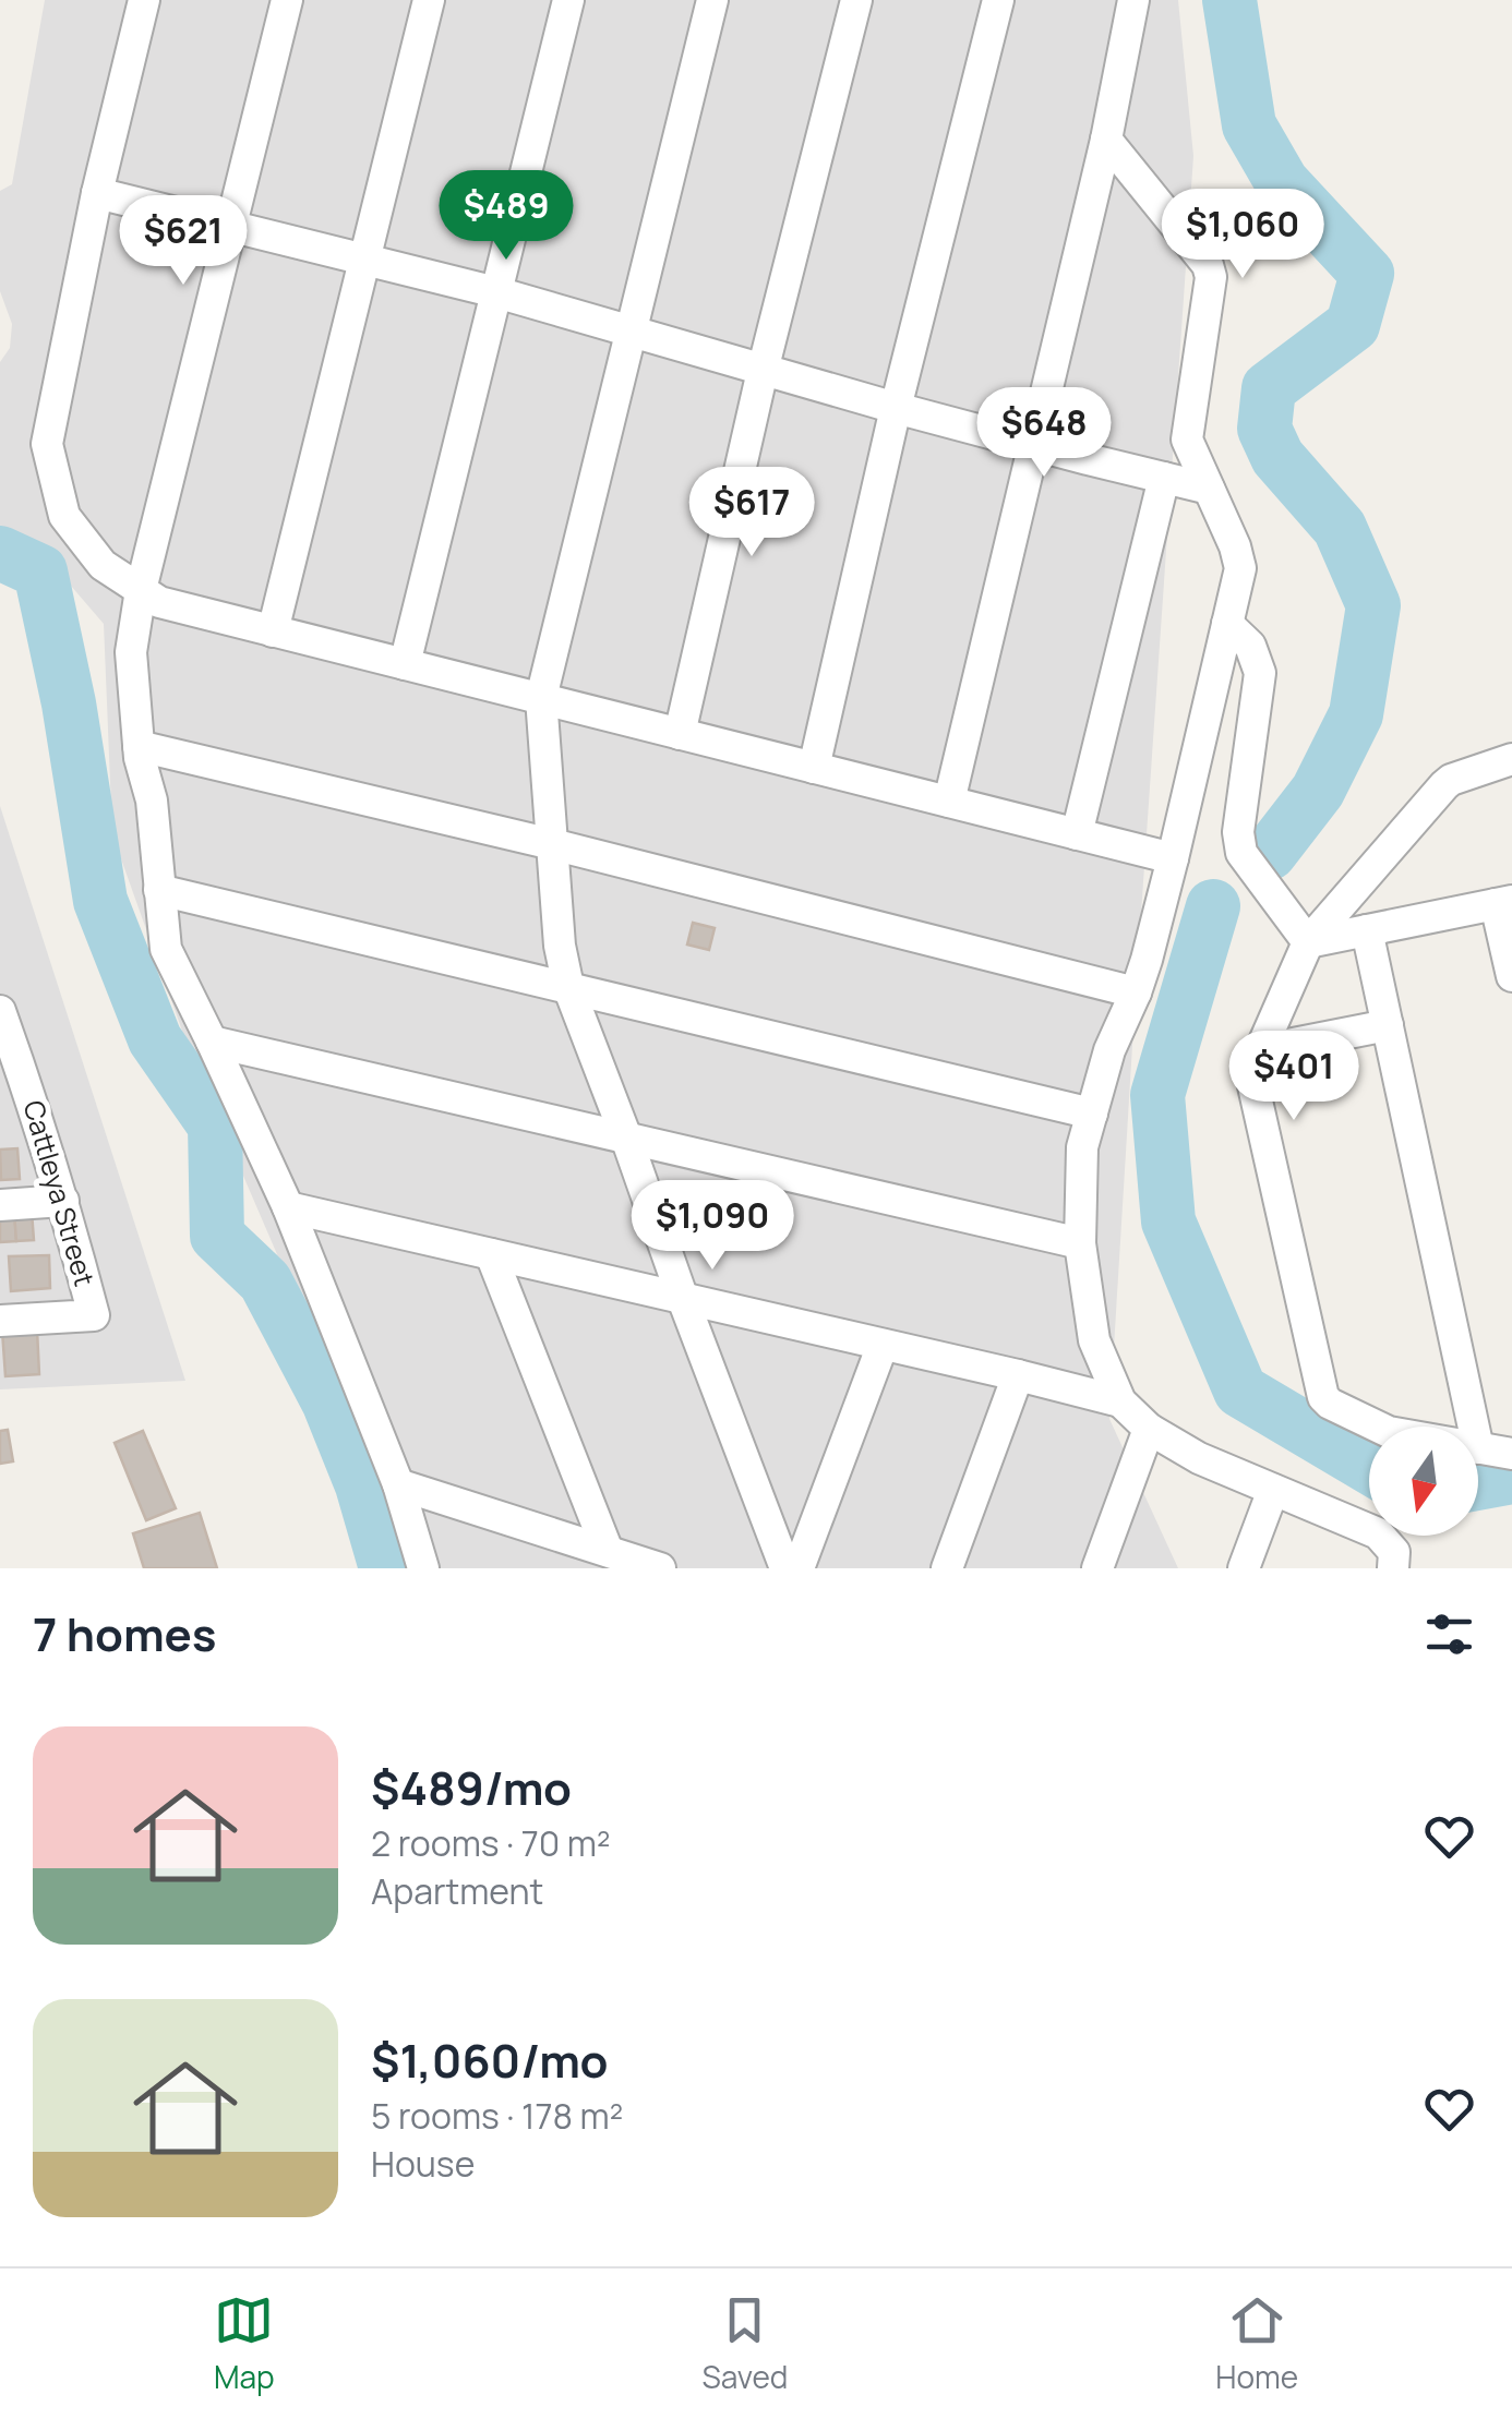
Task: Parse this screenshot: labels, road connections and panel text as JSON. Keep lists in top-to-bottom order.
{
  "streets": {
    "street": ["Cattleya Street"]
  },
  "north": "bottom",
  "page": {
    "price": [
      "$489",
      "$1,060",
      "$621",
      "$648",
      "$617",
      "$401",
      "$1,090"
    ],
    "heading": "7 homes",
    "list": [
      {
        "name": "$489/mo",
        "note": "2 rooms · 70 m² · Apartment"
      },
      {
        "name": "$1,060/mo",
        "note": "5 rooms · 178 m² · House"
      }
    ],
    "tabs": ["Map", "Saved", "Home"]
  }
}
